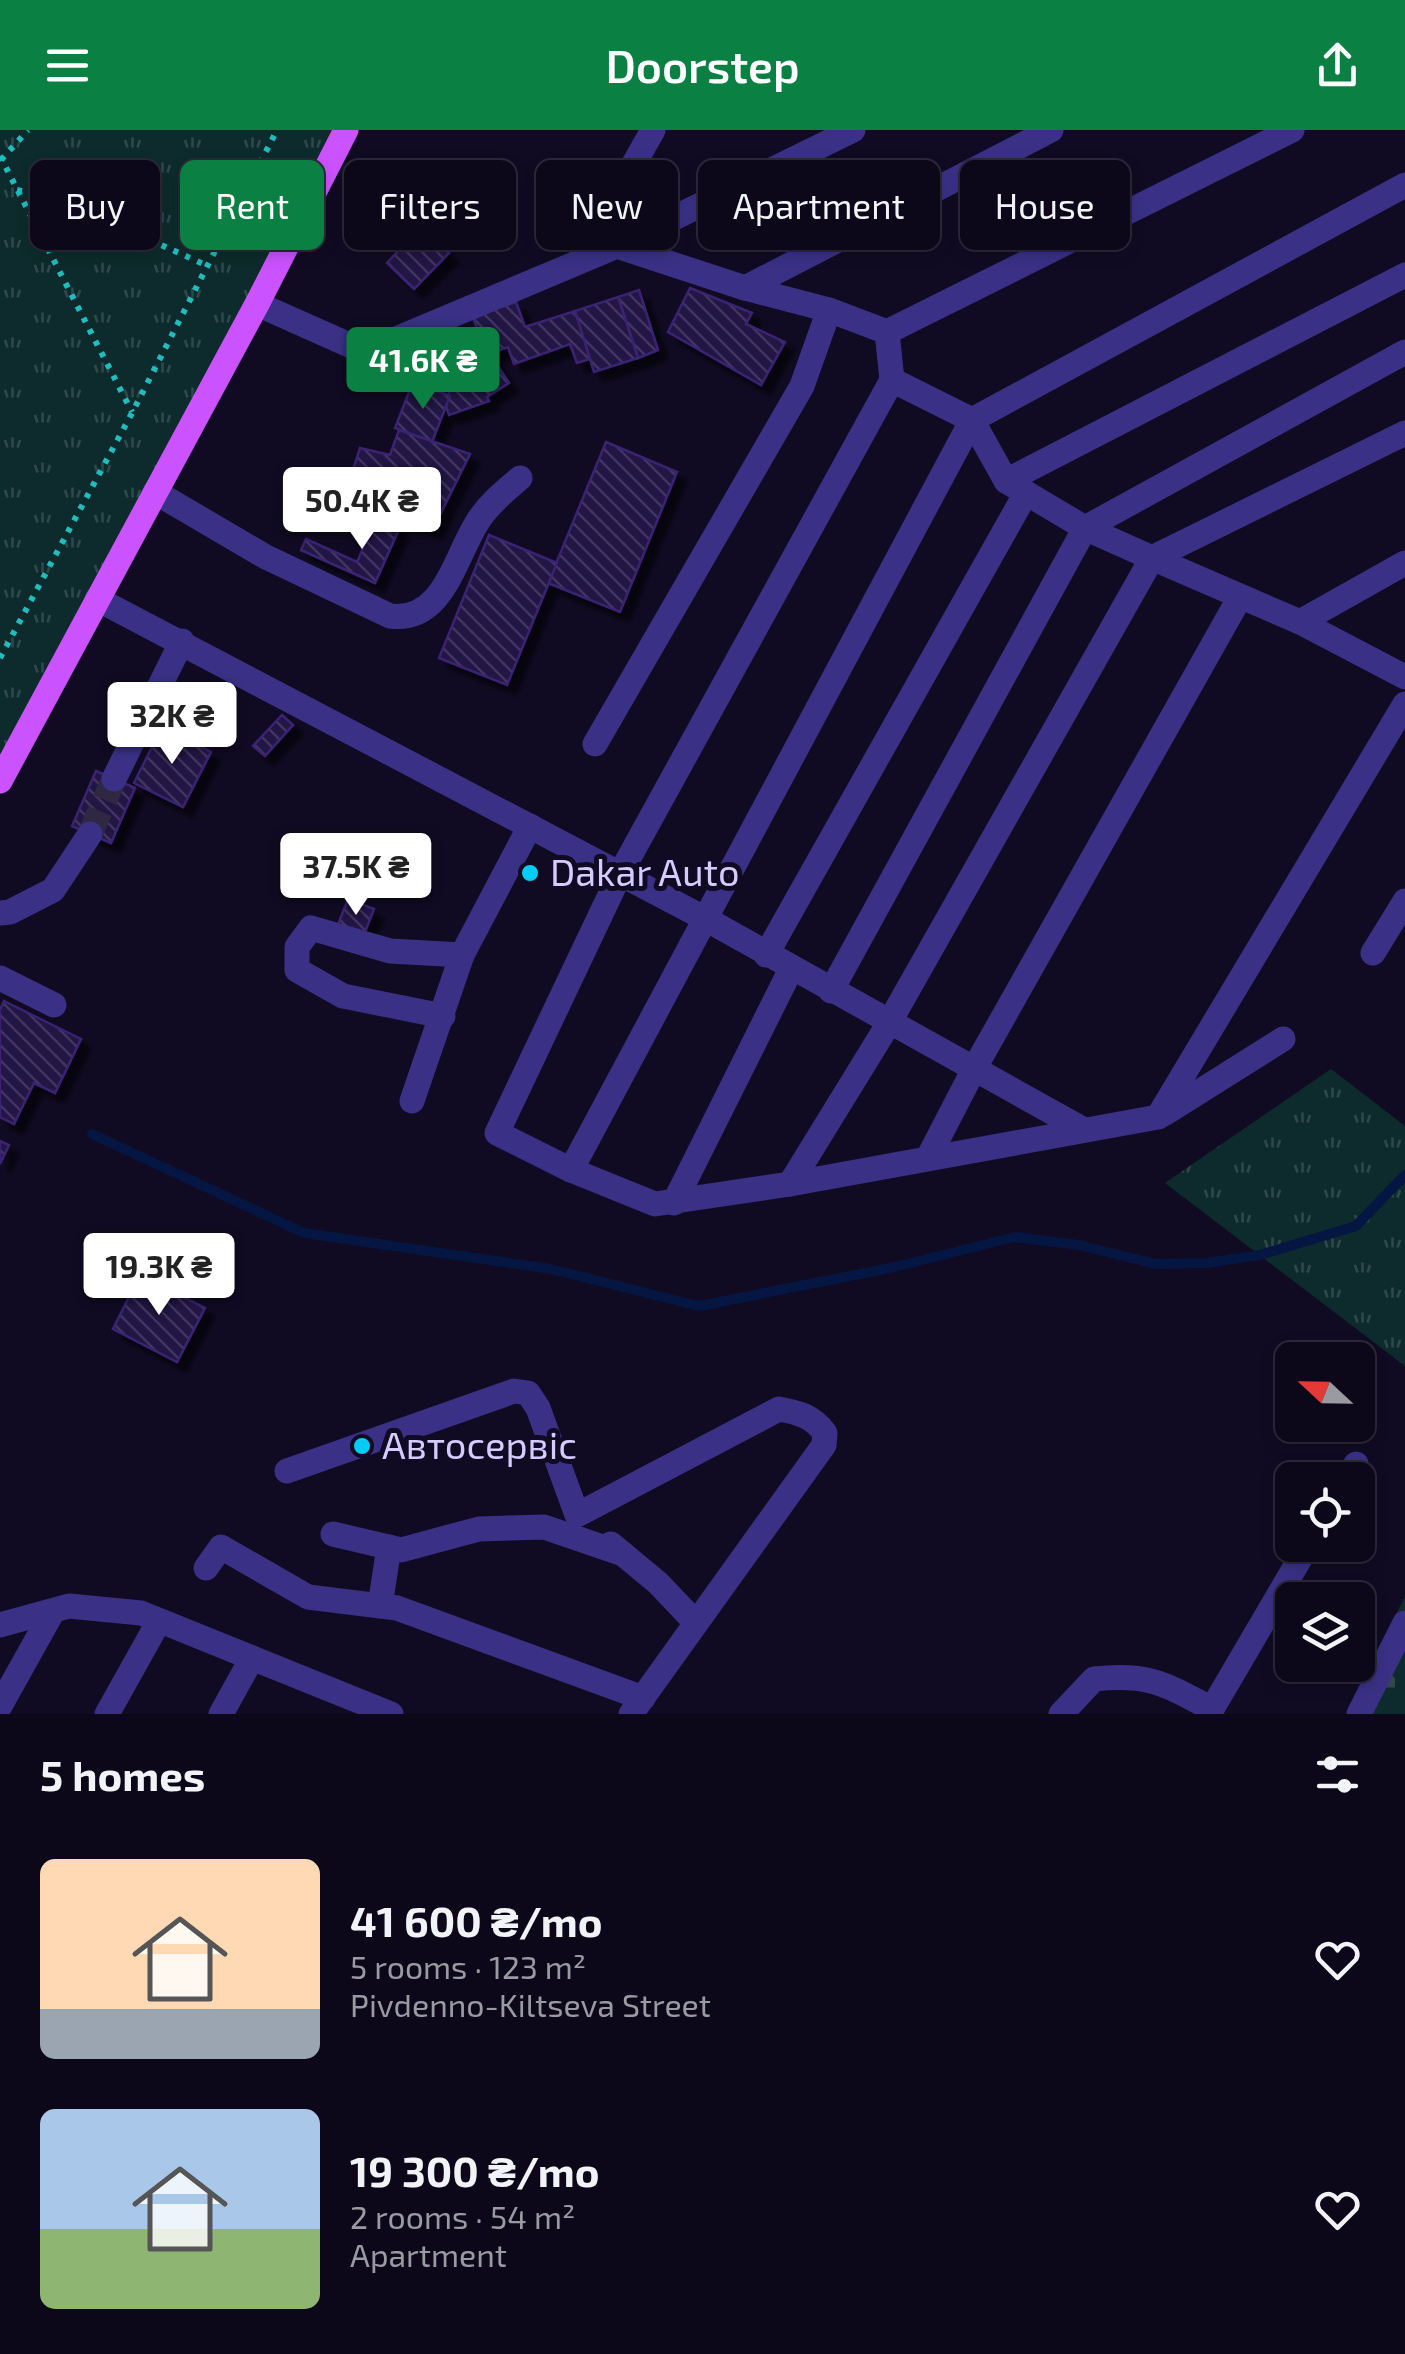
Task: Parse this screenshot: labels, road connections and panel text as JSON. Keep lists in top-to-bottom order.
{
  "places": ["Dakar Auto", "Автосервіс"],
  "north": "left",
  "page": {
    "header": "Doorstep",
    "chip": [
      "Buy",
      "Rent",
      "Filters",
      "New",
      "Apartment",
      "House"
    ],
    "price": [
      "41.6K ₴",
      "50.4K ₴",
      "32K ₴",
      "37.5K ₴",
      "19.3K ₴"
    ],
    "heading": "5 homes",
    "list": [
      {
        "name": "41 600 ₴/mo",
        "note": "5 rooms · 123 m² · Pivdenno-Kiltseva Street"
      },
      {
        "name": "19 300 ₴/mo",
        "note": "2 rooms · 54 m² · Apartment"
      }
    ]
  }
}
